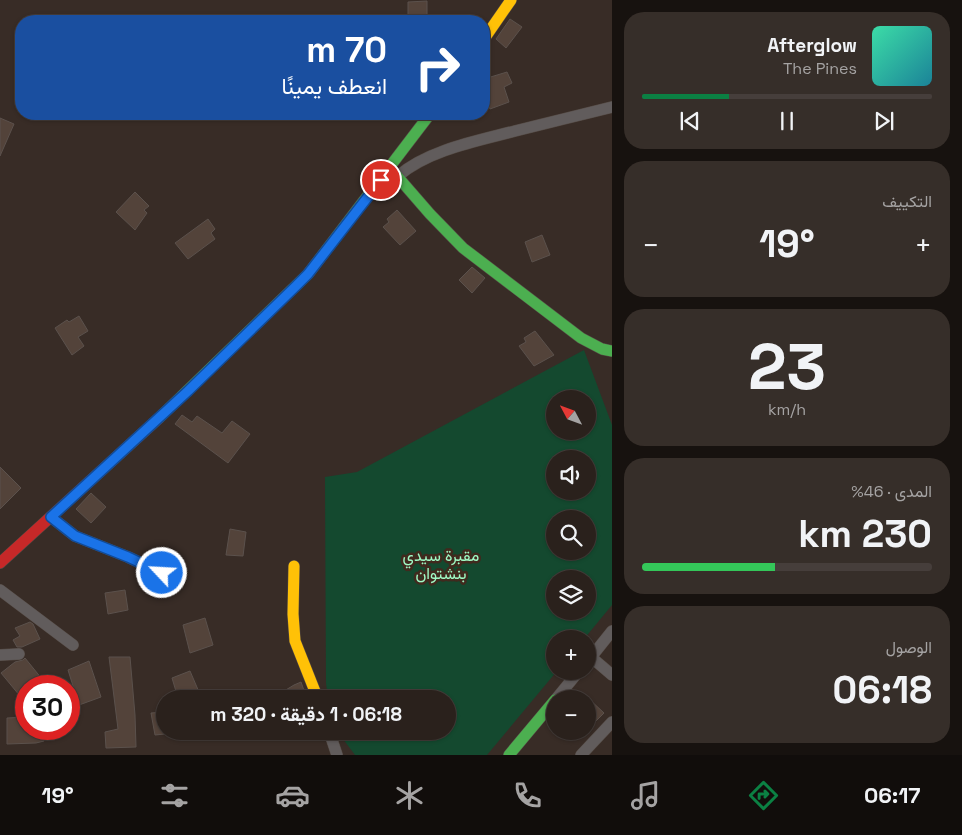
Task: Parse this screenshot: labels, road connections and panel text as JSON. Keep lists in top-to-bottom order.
{
  "parks": ["مقبرة سيدي بنشتوان"],
  "north": "top left",
  "page": {
    "turn": ["70 m", "انعطف يمينًا"],
    "song": ["Afterglow", "The Pines"],
    "tile": [
      "التكييف",
      ["23", "km/h"],
      ["المدى · 46%", "230 km"],
      ["الوصول", "06:18"]
    ],
    "heat": ["−", "19°", "+"],
    "map_buttons": ["+", "−"],
    "limit": "30",
    "trip": "06:18 · 1 دقيقة · 320 m",
    "tabs": ["06:17", "19°"]
  }
}
